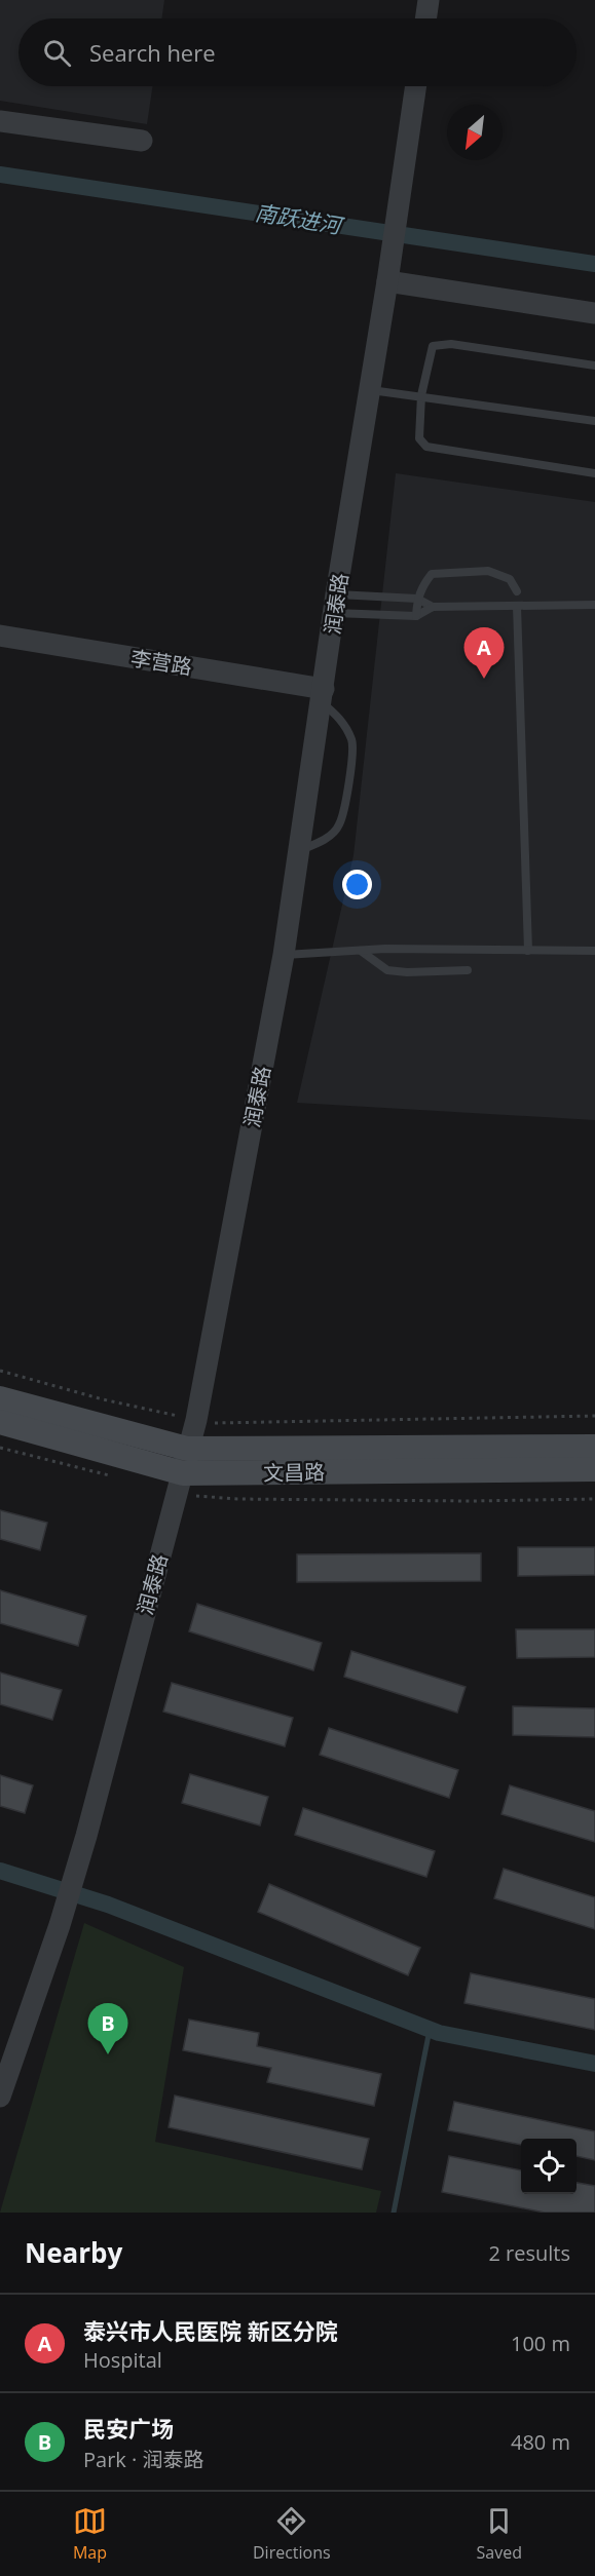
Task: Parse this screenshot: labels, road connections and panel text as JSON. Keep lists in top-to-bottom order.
{
  "streets": {
    "main road": ["文昌路"],
    "street": ["润泰路", "李营路"]
  },
  "crossings": [
    ["润泰路", "李营路"],
    ["润泰路", "文昌路"]
  ],
  "water": ["南跃进河"],
  "north": "bottom left",
  "page": {
    "search": "Search here",
    "pins": ["A", "B"],
    "heading": ["Nearby", "2 results"],
    "list": [
      {
        "mark": "A",
        "name": "泰兴市人民医院 新区分院",
        "note": "Hospital",
        "value": "100 m"
      },
      {
        "mark": "B",
        "name": "民安广场",
        "note": "Park · 润泰路",
        "value": "480 m"
      }
    ],
    "nav": ["Map", "Directions", "Saved"]
  }
}
